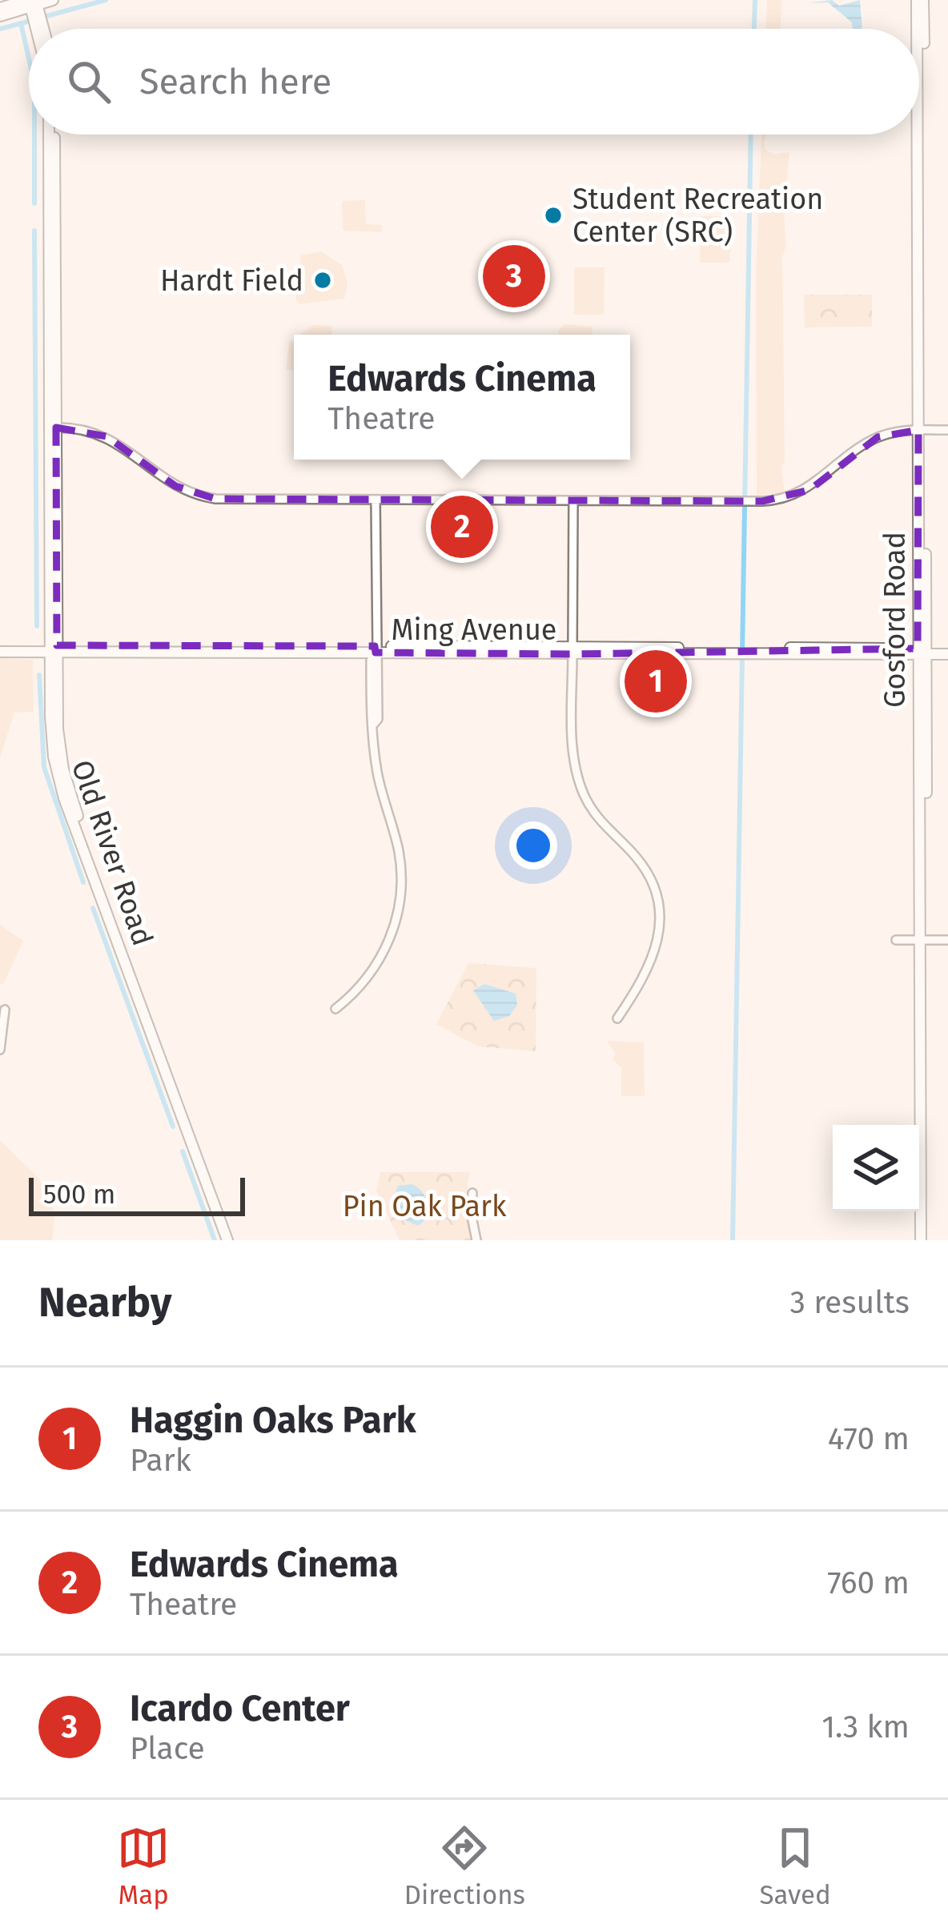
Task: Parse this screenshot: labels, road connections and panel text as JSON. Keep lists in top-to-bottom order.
{
  "streets": {
    "main road": ["Gosford Road", "Ming Avenue", "Old River Road"]
  },
  "crossings": [
    ["Gosford Road", "Ming Avenue"],
    ["Ming Avenue", "Old River Road"]
  ],
  "parks": ["Pin Oak Park"],
  "places": ["Student Recreation Center (SRC)", "Hardt Field"],
  "scale_bar": "500 m",
  "page": {
    "search": "Search here",
    "pins": ["3", "2", "1"],
    "popup": ["Edwards Cinema", "Theatre"],
    "scale": "500 m",
    "heading": ["Nearby", "3 results"],
    "list": [
      {
        "mark": "1",
        "name": "Haggin Oaks Park",
        "note": "Park",
        "value": "470 m"
      },
      {
        "mark": "2",
        "name": "Edwards Cinema",
        "note": "Theatre",
        "value": "760 m"
      },
      {
        "mark": "3",
        "name": "Icardo Center",
        "note": "Place",
        "value": "1.3 km"
      }
    ],
    "nav": ["Map", "Directions", "Saved"]
  }
}
